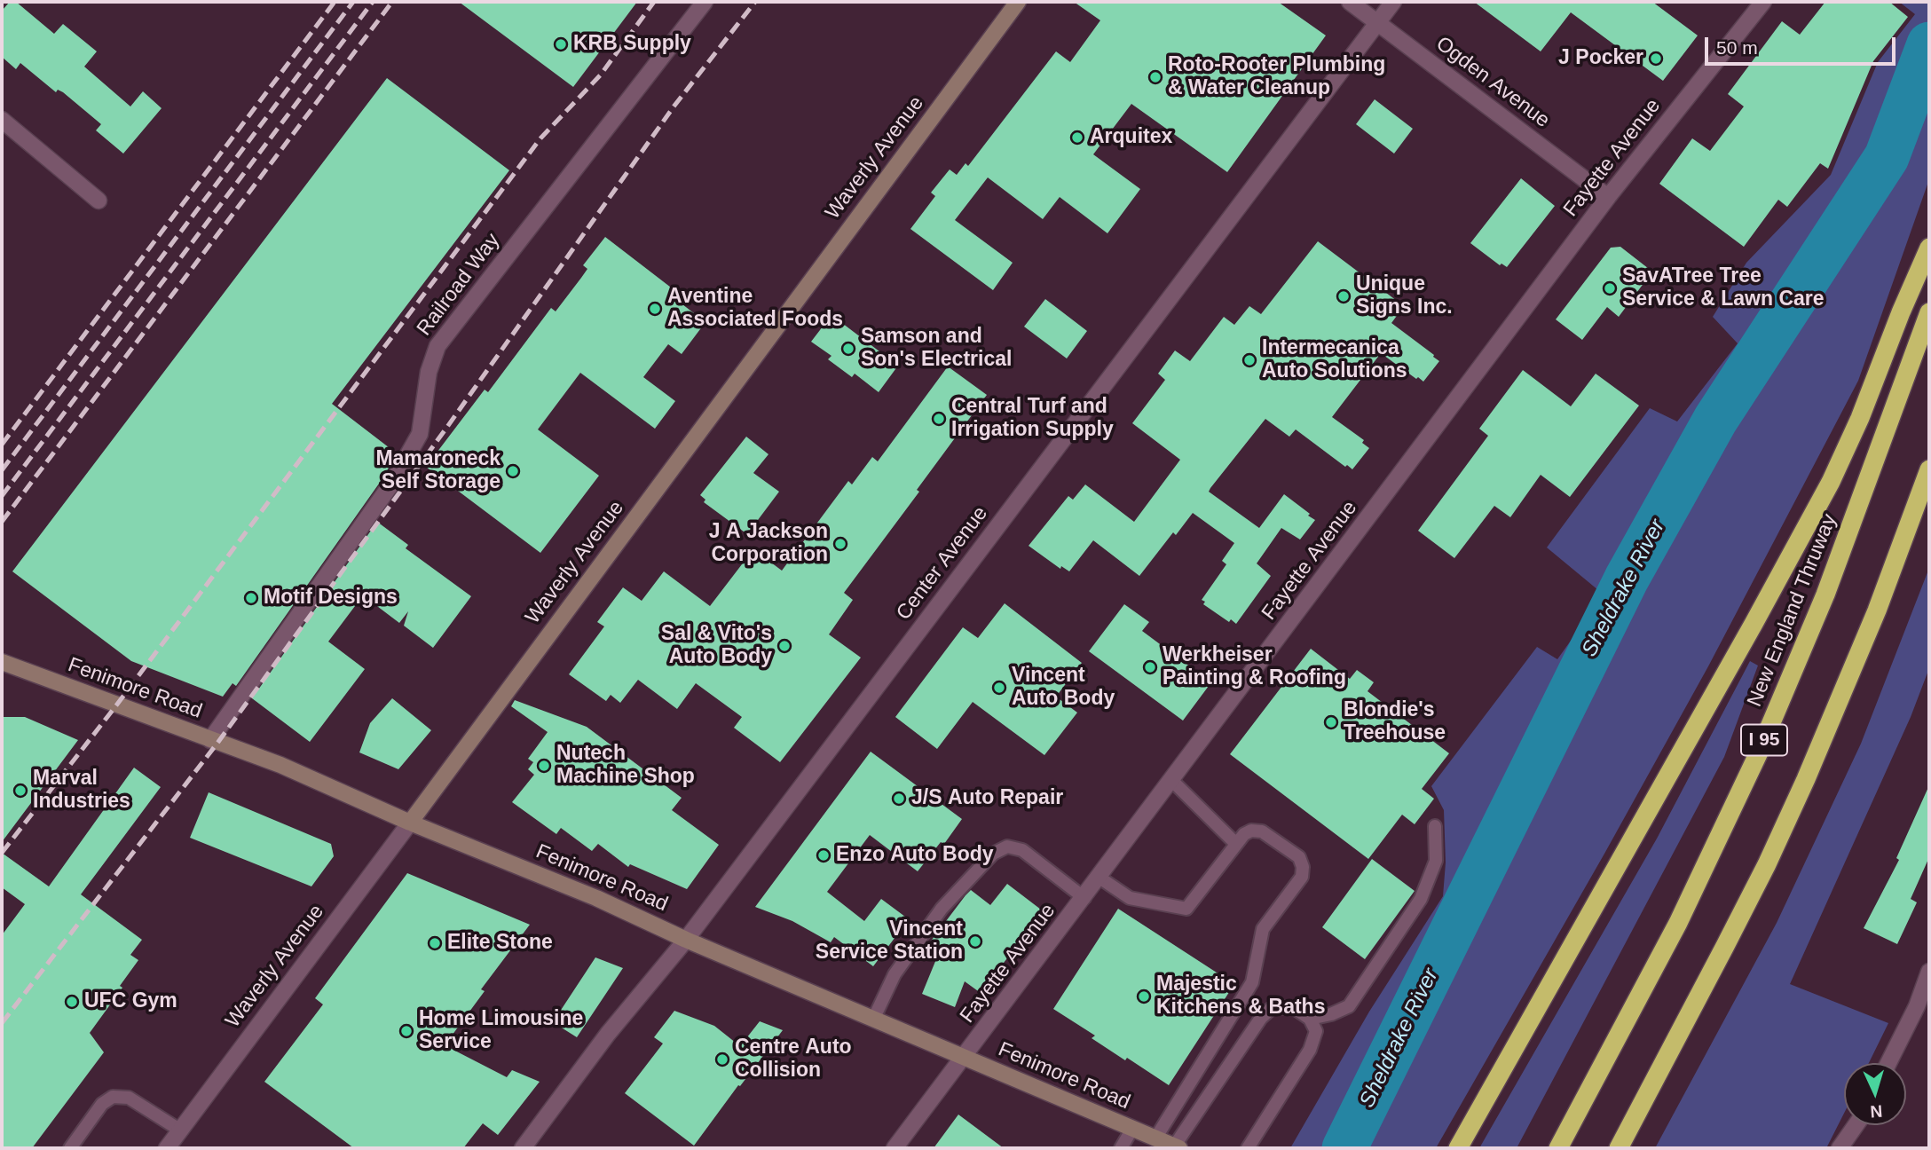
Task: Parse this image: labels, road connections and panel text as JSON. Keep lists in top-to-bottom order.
{
  "streets": {
    "highway": ["New England Thruway", "I 95"],
    "street": [
      "Ogden Avenue",
      "Waverly Avenue",
      "Fayette Avenue",
      "Railroad Way",
      "Center Avenue",
      "Fenimore Road"
    ]
  },
  "crossings": [
    ["Ogden Avenue", "Fayette Avenue"],
    ["Ogden Avenue", "Center Avenue"],
    ["Waverly Avenue", "Fenimore Road"],
    ["Fayette Avenue", "Fenimore Road"],
    ["Railroad Way", "Fenimore Road"],
    ["Center Avenue", "Fenimore Road"]
  ],
  "water": ["Sheldrake River"],
  "places": [
    "KRB Supply",
    "J Pocker",
    "Roto-Rooter Plumbing & Water Cleanup",
    "Arquitex",
    "SavATree Tree Service & Lawn Care",
    "Unique Signs Inc.",
    "Aventine Associated Foods",
    "Samson and Son's Electrical",
    "Intermecanica Auto Solutions",
    "Central Turf and Irrigation Supply",
    "Mamaroneck Self Storage",
    "J A Jackson Corporation",
    "Motif Designs",
    "Sal & Vito's Auto Body",
    "Werkheiser Painting & Roofing",
    "Vincent Auto Body",
    "Blondie's Treehouse",
    "Nutech Machine Shop",
    "Marval Industries",
    "J/S Auto Repair",
    "Enzo Auto Body",
    "Vincent Service Station",
    "Elite Stone",
    "Majestic Kitchens & Baths",
    "UFC Gym",
    "Home Limousine Service",
    "Centre Auto Collision"
  ],
  "scale_bar": "50 m",
  "north": "bottom"
}
